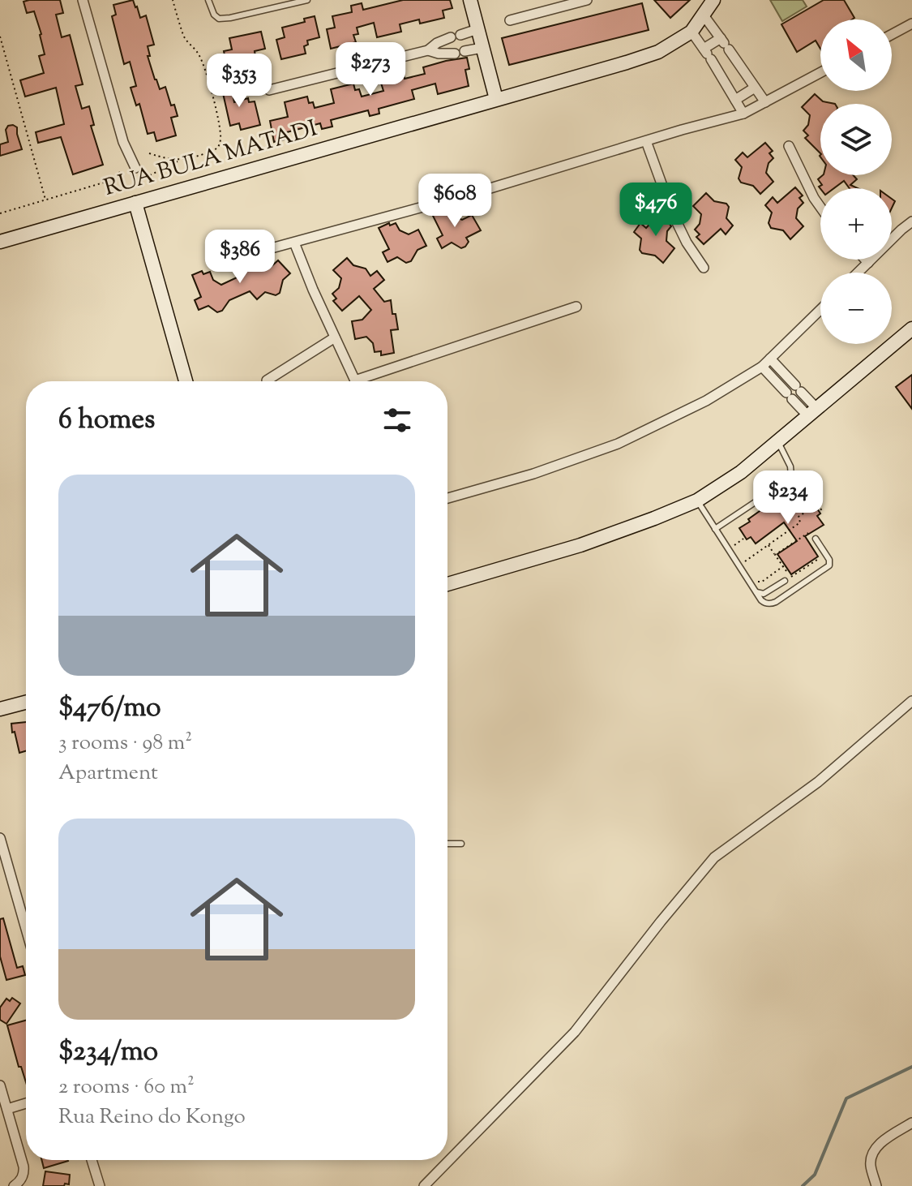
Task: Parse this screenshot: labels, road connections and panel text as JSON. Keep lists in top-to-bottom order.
{
  "streets": {
    "street": ["RUA BULA MATADI"]
  },
  "north": "top left",
  "page": {
    "map_buttons": ["+", "−"],
    "price": [
      "$273",
      "$353",
      "$608",
      "$476",
      "$386",
      "$234"
    ],
    "heading": "6 homes",
    "list": [
      {
        "name": "$476/mo",
        "note": "3 rooms · 98 m² · Apartment"
      },
      {
        "name": "$234/mo",
        "note": "2 rooms · 60 m² · Rua Reino do Kongo"
      }
    ]
  }
}
